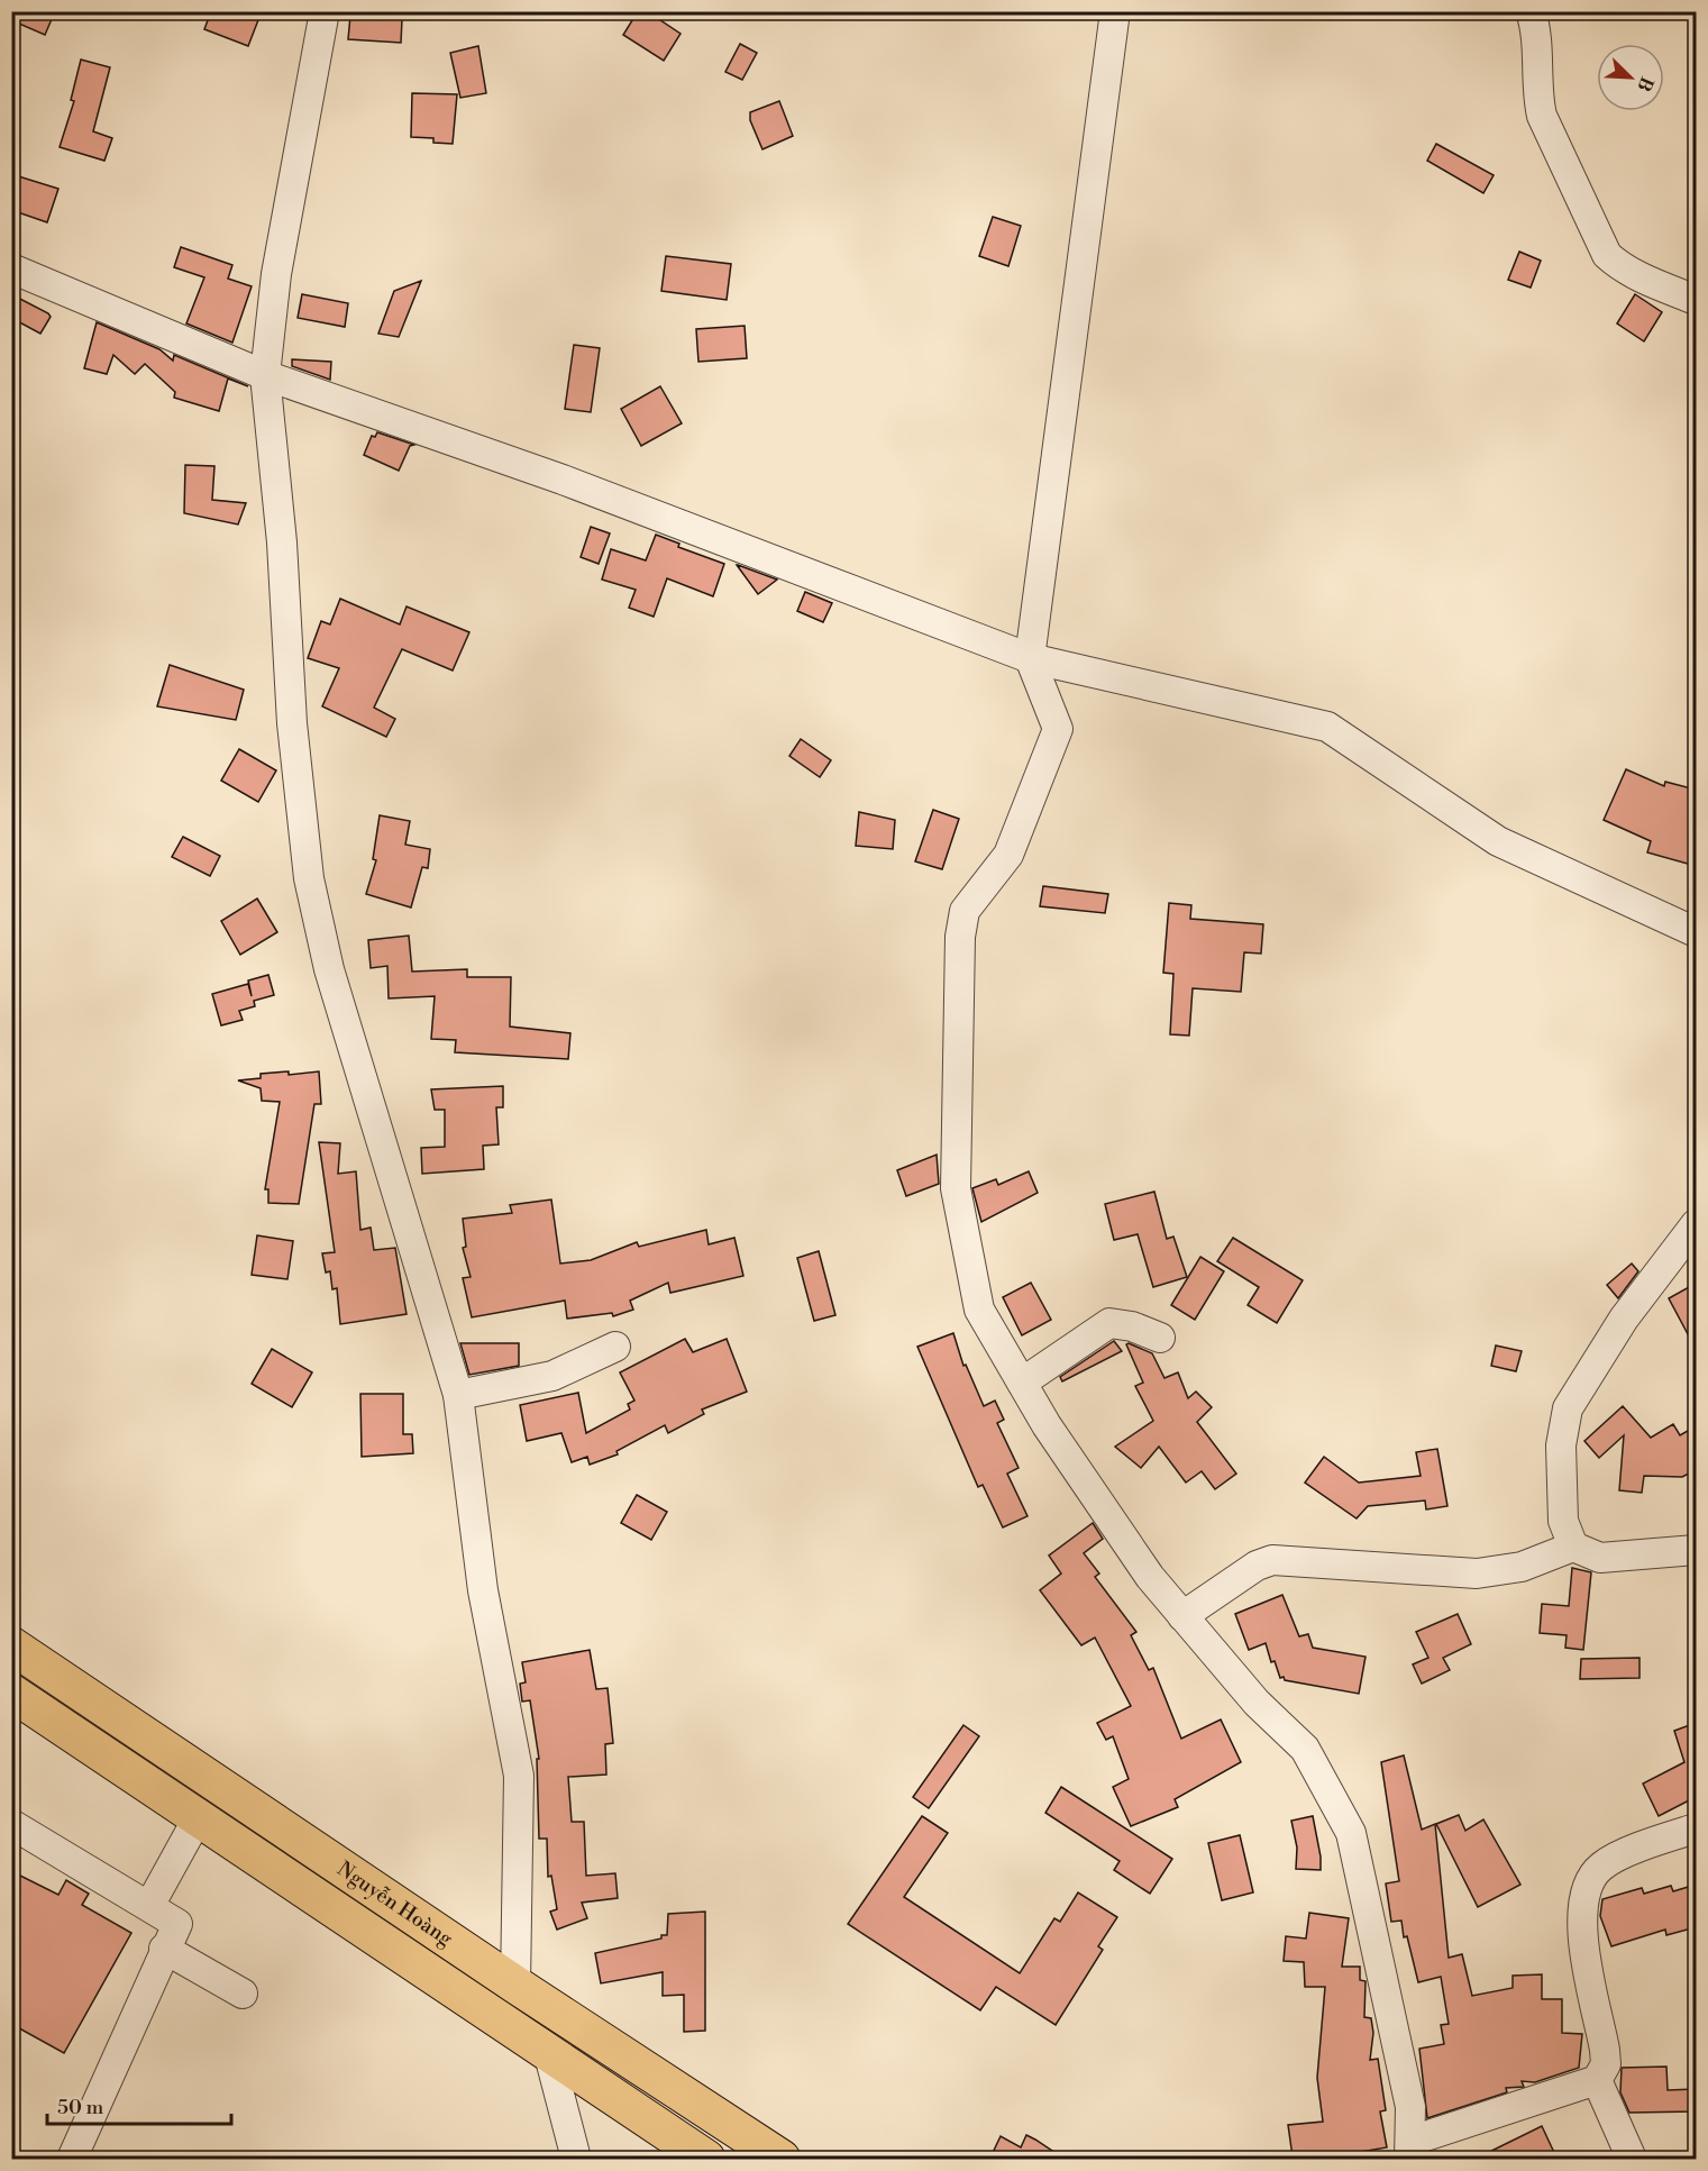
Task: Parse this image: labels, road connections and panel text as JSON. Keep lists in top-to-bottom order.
{
  "streets": {
    "highway": ["Nguyễn Hoàng"]
  },
  "scale_bar": "50 m",
  "north": "bottom right"
}
